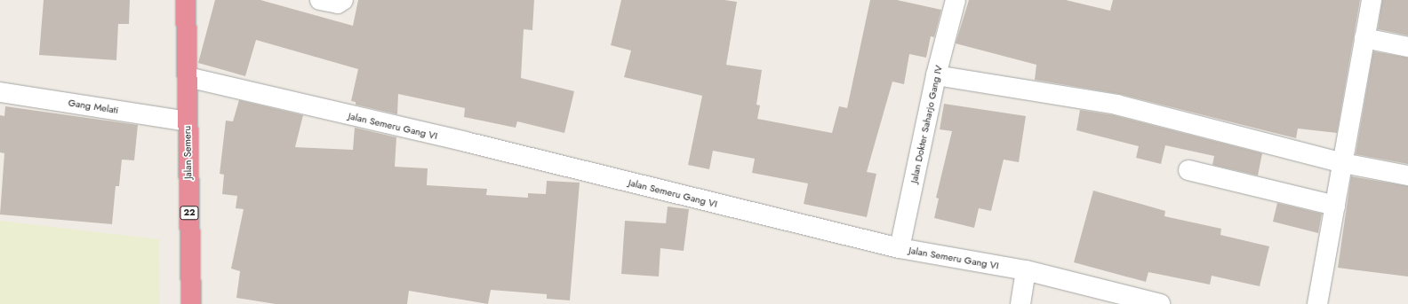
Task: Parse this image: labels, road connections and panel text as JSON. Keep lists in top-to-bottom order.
{
  "streets": {
    "highway": ["Jalan Semeru", "22"],
    "street": ["Gang Melati", "Jalan Dokter Saharjo Gang IV", "Jalan Semeru Gang VI"]
  },
  "crossings": [
    ["Gang Melati", "Jalan Semeru"],
    ["Jalan Dokter Saharjo Gang IV", "Jalan Semeru Gang VI"],
    ["Jalan Semeru Gang VI", "Jalan Semeru"]
  ]
}
